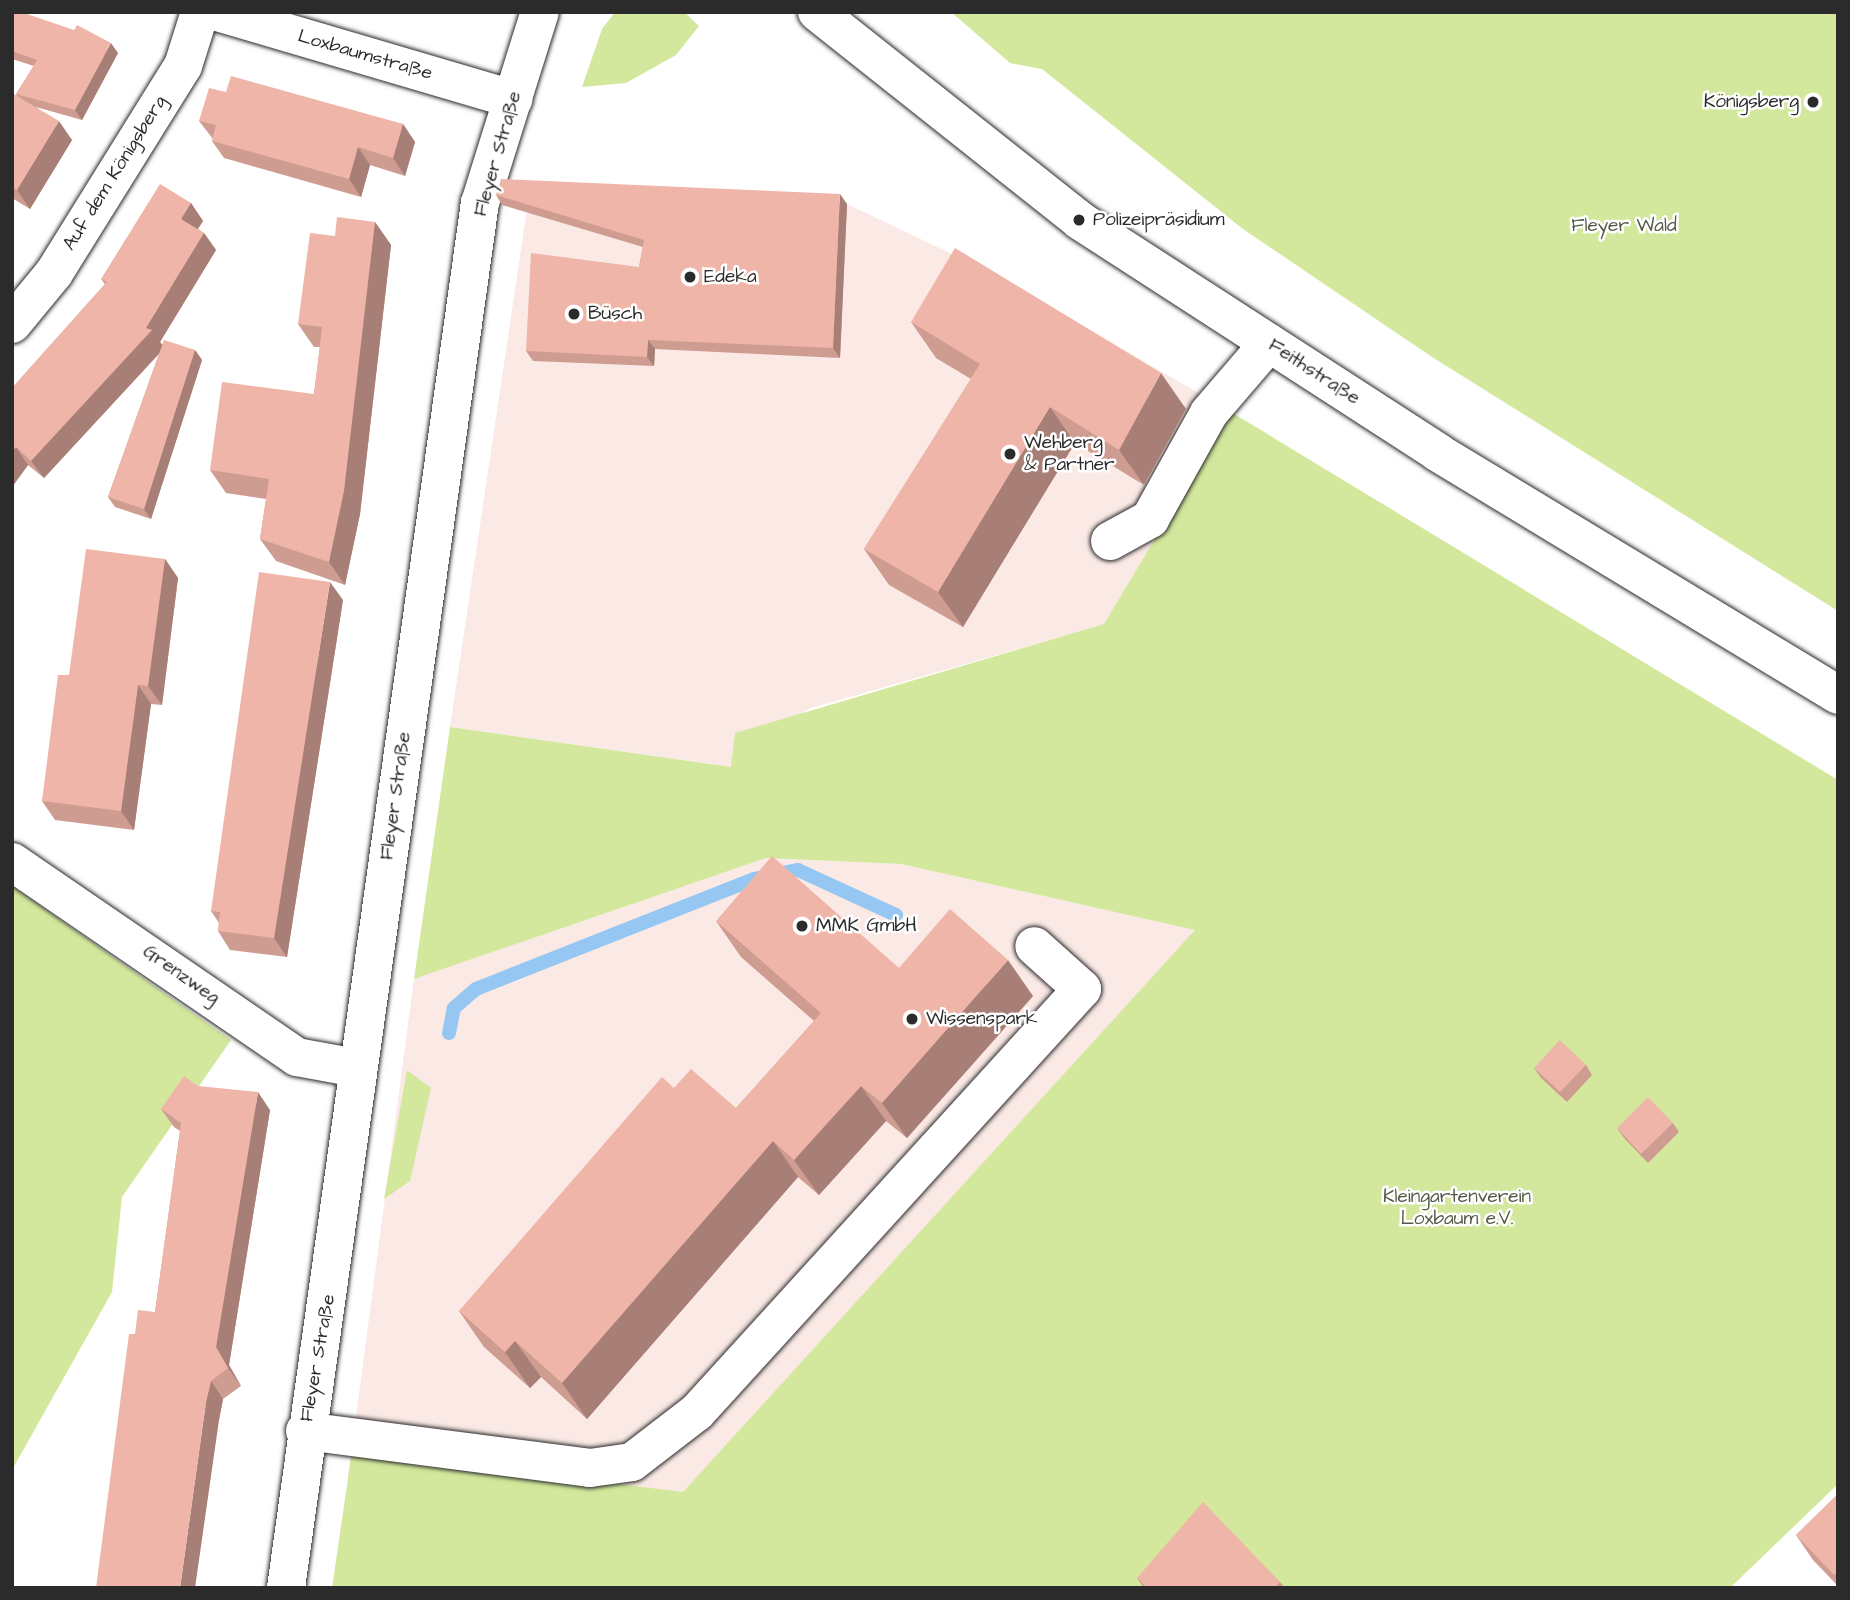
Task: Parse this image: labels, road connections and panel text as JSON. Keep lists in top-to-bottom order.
{
  "streets": {
    "street": [
      "Loxbaumstraße",
      "Fleyer Straße",
      "Auf dem Königsberg",
      "Feithstraße",
      "Grenzweg"
    ]
  },
  "crossings": [
    ["Loxbaumstraße", "Fleyer Straße"],
    ["Fleyer Straße", "Grenzweg"]
  ],
  "parks": ["Fleyer Wald", "Kleingartenverein Loxbaum e.V."],
  "places": [
    "Königsberg",
    "Polizeipräsidium",
    "Edeka",
    "Büsch",
    "Wehberg & Partner",
    "MMK GmbH",
    "Wissenspark"
  ]
}
